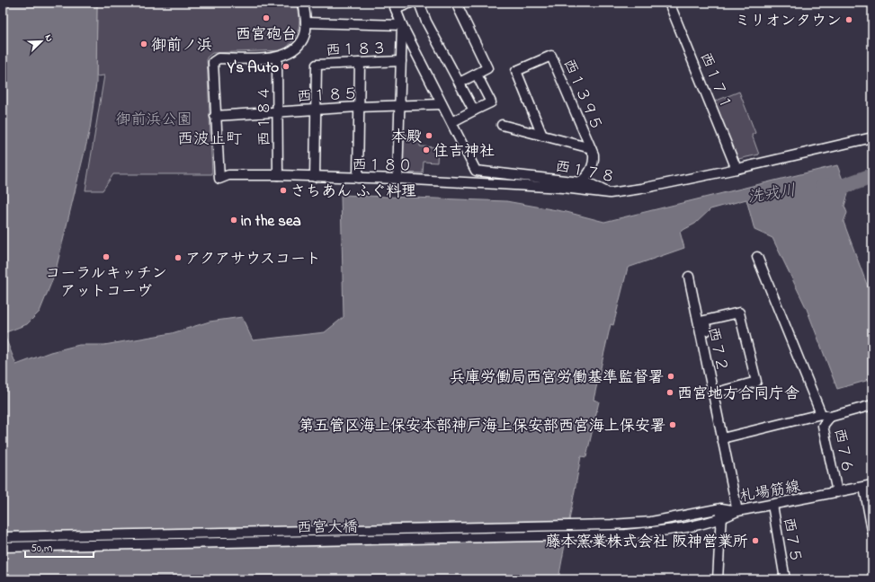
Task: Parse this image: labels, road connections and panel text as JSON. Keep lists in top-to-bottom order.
{
  "streets": {
    "street": [
      "西１８３",
      "西１７１",
      "西１８５",
      "西１３９５",
      "西１８４",
      "西１８０",
      "西１７８",
      "西７２",
      "西７６",
      "札場筋線",
      "西宮大橋",
      "西７５"
    ]
  },
  "crossings": [
    ["西１８３", "西１８５"],
    ["西１８３", "西１８０"],
    ["西１７１", "西１７８"],
    ["西１８５", "西１８４"],
    ["西１８５", "西１８０"],
    ["西１８５", "西１７８"],
    ["西１３９５", "西１７８"],
    ["西１８４", "西１８０"],
    ["西１８０", "西１７８"],
    ["西７２", "札場筋線"],
    ["西７２", "西宮大橋"],
    ["西７６", "札場筋線"],
    ["札場筋線", "西宮大橋"],
    ["札場筋線", "西７５"]
  ],
  "districts": ["西波止町"],
  "water": ["洗戎川"],
  "parks": ["御前浜公園"],
  "places": [
    "西宮砲台",
    "ミリオンタウン",
    "御前ノ浜",
    "Y's Auto",
    "本殿",
    "住吉神社",
    "さちあん ふぐ料理",
    "in the sea",
    "コーラルキッチン アットコーヴ",
    "アクアサウスコート",
    "兵庫労働局西宮労働基準監督署",
    "西宮地方合同庁舎",
    "第五管区海上保安本部神戸海上保安部西宮海上保安署",
    "藤本窯業株式会社 阪神営業所"
  ],
  "scale_bar": "50 m",
  "north": "top right"
}
